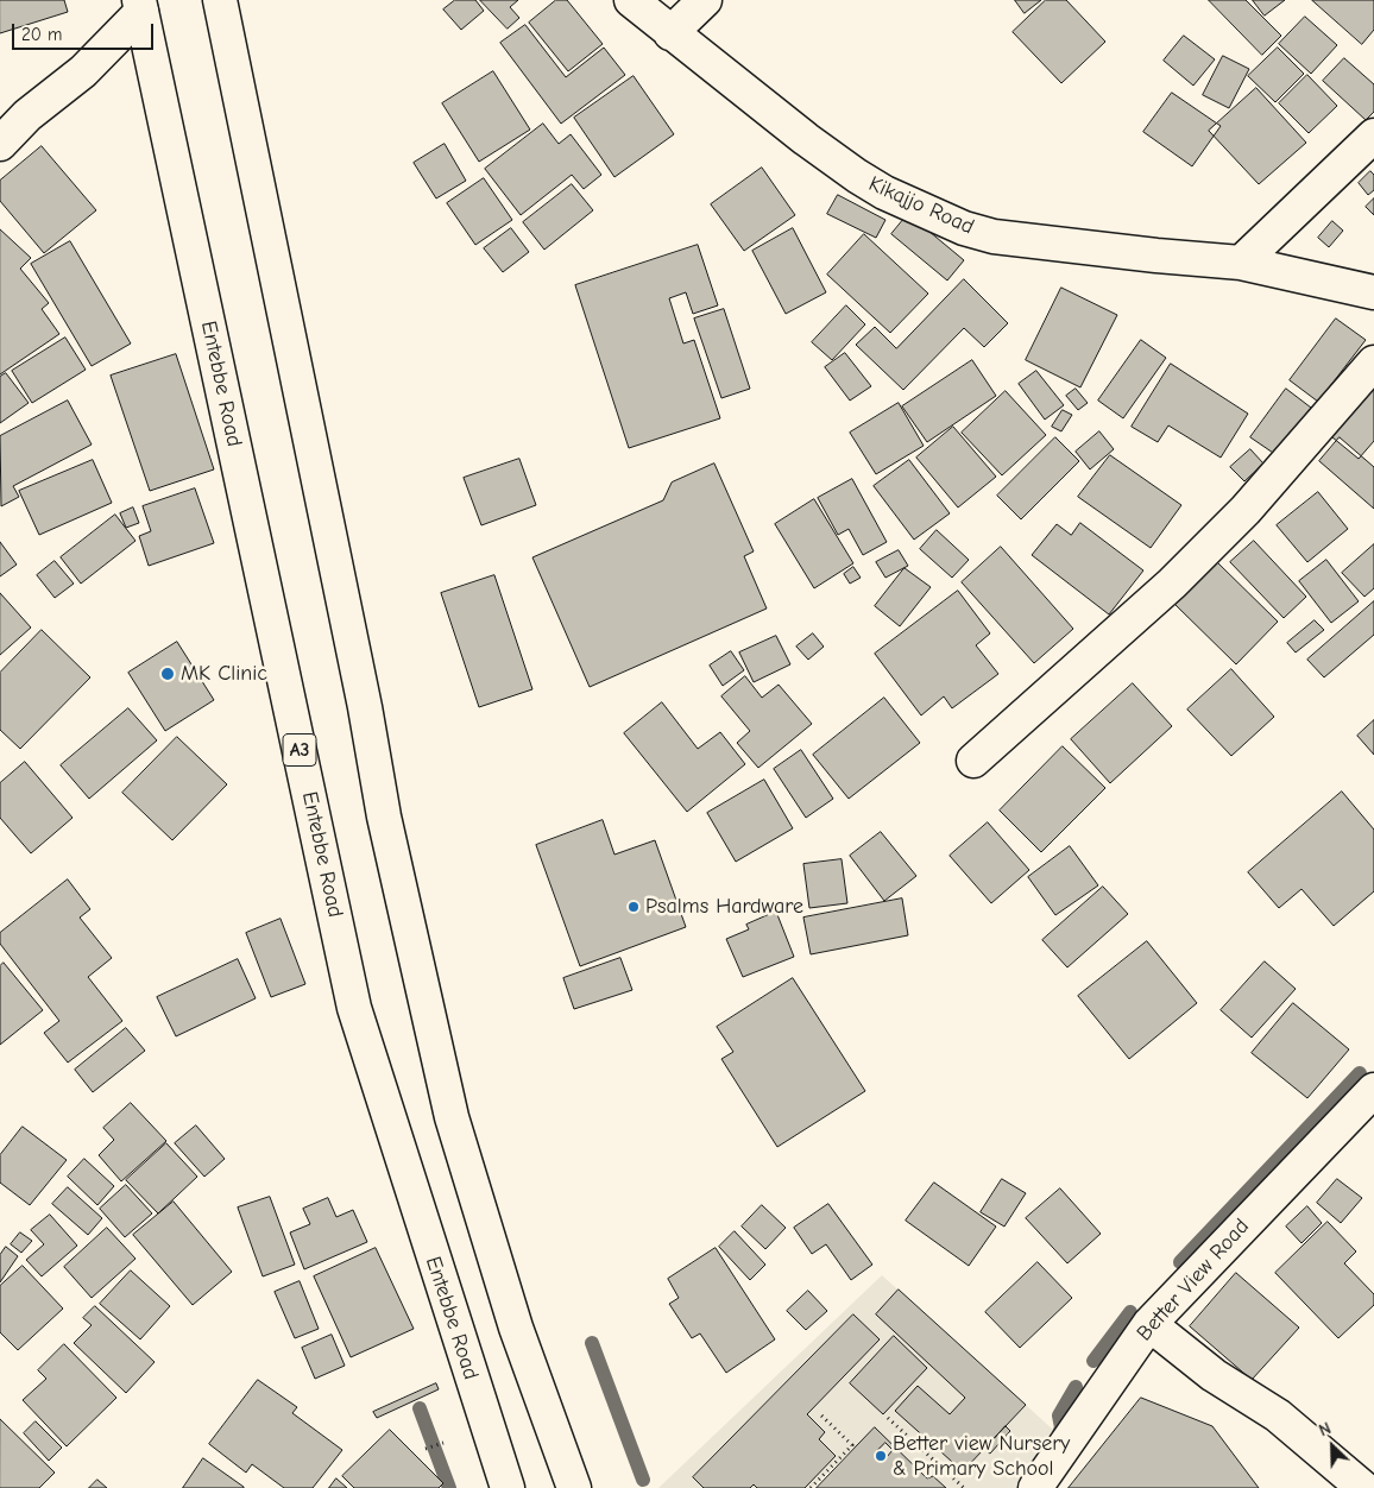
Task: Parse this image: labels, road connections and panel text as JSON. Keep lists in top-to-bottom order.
{
  "streets": {
    "main road": [
      "Kikajjo Road",
      "Entebbe Road",
      "A3",
      "Better View Road"
    ]
  },
  "places": ["MK Clinic", "Psalms Hardware", "Better view Nursery & Primary School"],
  "scale_bar": "20 m",
  "north": "top left"
}
